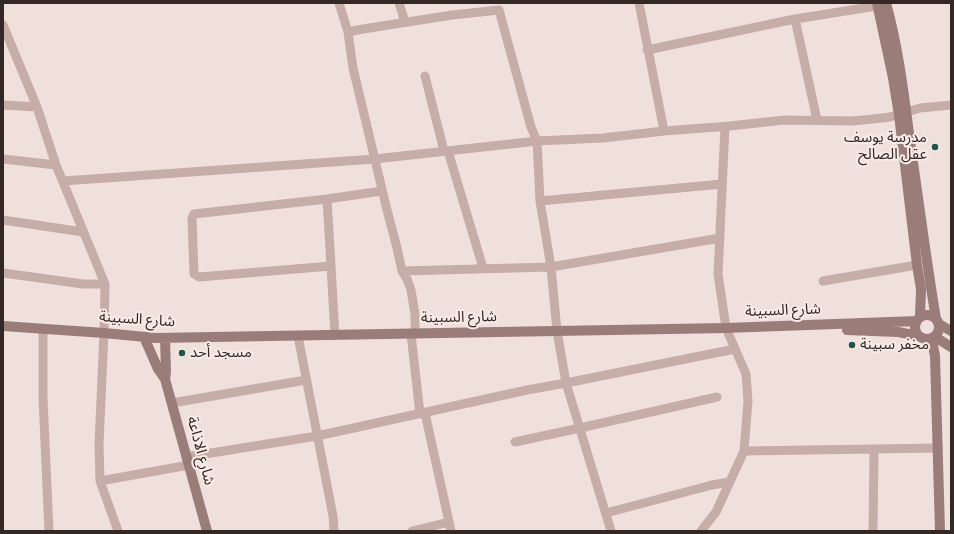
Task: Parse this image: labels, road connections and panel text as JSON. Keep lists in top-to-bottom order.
{
  "streets": {
    "main road": ["شارع السبينة", "شارع الاذاعة"]
  },
  "crossings": [
    ["شارع السبينة", "شارع الاذاعة"]
  ],
  "places": ["مدرسة يوسف عقل الصالح", "مخفر سبينة", "مسجد أحد"]
}
